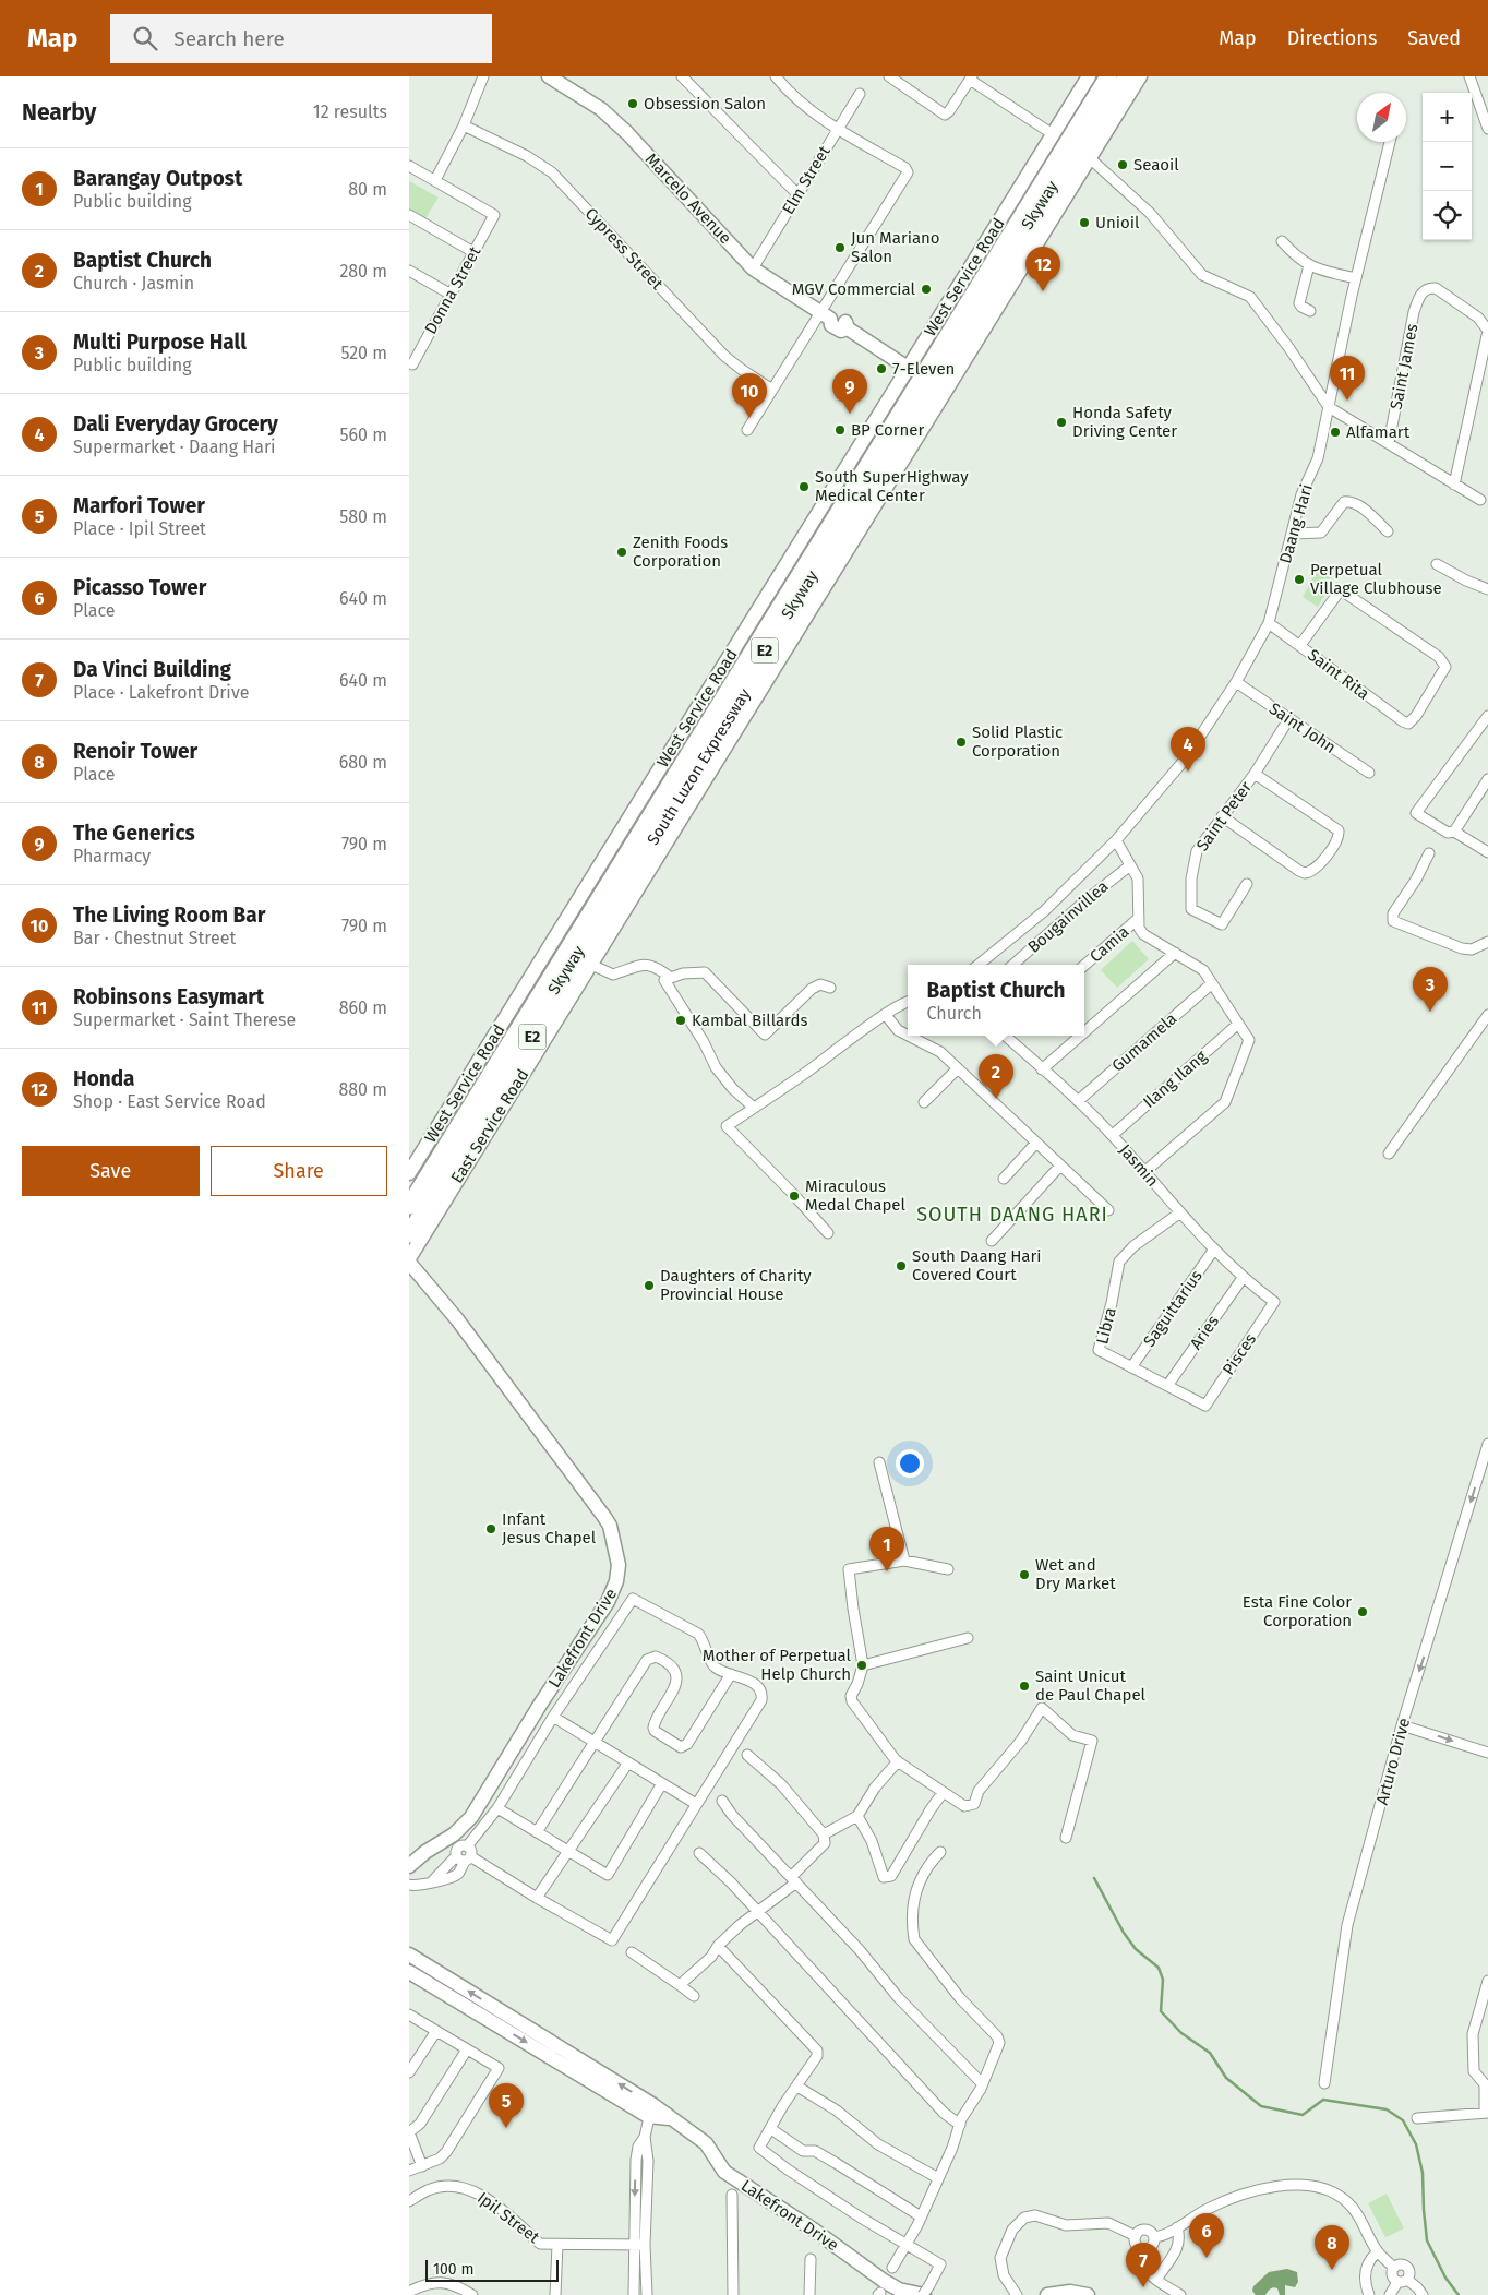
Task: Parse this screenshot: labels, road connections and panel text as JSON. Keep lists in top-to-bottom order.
{
  "streets": {
    "highway": ["Skyway", "E2", "South Luzon Expressway"],
    "main road": [
      "Marcelo Avenue",
      "West Service Road",
      "East Service Road",
      "Lakefront Drive"
    ],
    "street": [
      "Elm Street",
      "Cypress Street",
      "Donna Street",
      "Saint James",
      "Daang Hari",
      "Saint Rita",
      "Saint John",
      "Saint Peter",
      "Bougainvillea",
      "Camia",
      "Gumamela",
      "Ilang Ilang",
      "Jasmin",
      "Saguittarius",
      "Libra",
      "Aries",
      "Pisces",
      "Arturo Drive",
      "Ipil Street"
    ]
  },
  "crossings": [
    ["Elm Street", "Marcelo Avenue"],
    ["Marcelo Avenue", "West Service Road"],
    ["Daang Hari", "Saint Rita"],
    ["Daang Hari", "Saint John"],
    ["Saint John", "Saint Peter"],
    ["Gumamela", "Jasmin"],
    ["Ilang Ilang", "Jasmin"],
    ["Jasmin", "Saguittarius"],
    ["Jasmin", "Libra"],
    ["Jasmin", "Aries"],
    ["Jasmin", "Pisces"],
    ["Saguittarius", "Libra"],
    ["Libra", "Aries"],
    ["Libra", "Pisces"]
  ],
  "one_way": ["Arturo Drive"],
  "districts": ["SOUTH DAANG HARI"],
  "places": [
    "Obsession Salon",
    "Seaoil",
    "Unioil",
    "Jun Mariano Salon",
    "MGV Commercial",
    "7-Eleven",
    "Honda Safety Driving Center",
    "BP Corner",
    "Alfamart",
    "South SuperHighway Medical Center",
    "Zenith Foods Corporation",
    "Perpetual Village Clubhouse",
    "Solid Plastic Corporation",
    "Kambal Billards",
    "Miraculous Medal Chapel",
    "South Daang Hari Covered Court",
    "Daughters of Charity Provincial House",
    "Infant Jesus Chapel",
    "Wet and Dry Market",
    "Esta Fine Color Corporation",
    "Mother of Perpetual Help Church",
    "Saint Unicut de Paul Chapel"
  ],
  "scale_bar": "100 m",
  "north": "top right",
  "page": {
    "header": "Map",
    "search": "Search here",
    "nav": ["Map", "Directions", "Saved"],
    "heading": ["Nearby", "12 results"],
    "map_buttons": ["+", "−"],
    "list": [
      {
        "mark": "1",
        "name": "Barangay Outpost",
        "note": "Public building",
        "value": "80 m"
      },
      {
        "mark": "2",
        "name": "Baptist Church",
        "note": "Church · Jasmin",
        "value": "280 m"
      },
      {
        "mark": "3",
        "name": "Multi Purpose Hall",
        "note": "Public building",
        "value": "520 m"
      },
      {
        "mark": "4",
        "name": "Dali Everyday Grocery",
        "note": "Supermarket · Daang Hari",
        "value": "560 m"
      },
      {
        "mark": "5",
        "name": "Marfori Tower",
        "note": "Place · Ipil Street",
        "value": "580 m"
      },
      {
        "mark": "6",
        "name": "Picasso Tower",
        "note": "Place",
        "value": "640 m"
      },
      {
        "mark": "7",
        "name": "Da Vinci Building",
        "note": "Place · Lakefront Drive",
        "value": "640 m"
      },
      {
        "mark": "8",
        "name": "Renoir Tower",
        "note": "Place",
        "value": "680 m"
      },
      {
        "mark": "9",
        "name": "The Generics",
        "note": "Pharmacy",
        "value": "790 m"
      },
      {
        "mark": "10",
        "name": "The Living Room Bar",
        "note": "Bar · Chestnut Street",
        "value": "790 m"
      },
      {
        "mark": "11",
        "name": "Robinsons Easymart",
        "note": "Supermarket · Saint Therese",
        "value": "860 m"
      },
      {
        "mark": "12",
        "name": "Honda",
        "note": "Shop · East Service Road",
        "value": "880 m"
      }
    ],
    "pins": [
      "12",
      "11",
      "9",
      "10",
      "4",
      "3",
      "2",
      "1",
      "5",
      "6",
      "8",
      "7"
    ],
    "popup": ["Baptist Church", "Church"],
    "buttons": ["Save", "Share"],
    "scale": "100 m"
  }
}
